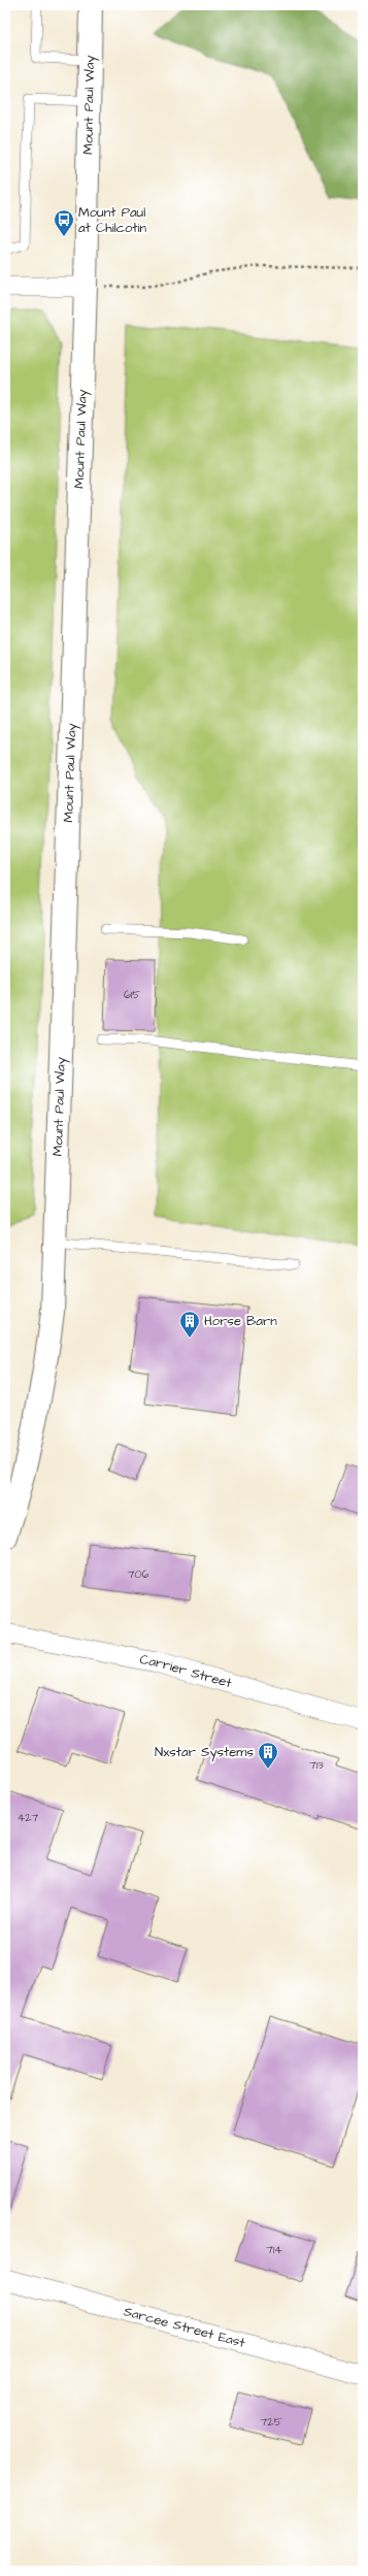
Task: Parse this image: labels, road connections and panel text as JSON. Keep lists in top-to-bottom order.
{
  "streets": {
    "street": ["Mount Paul Way", "Carrier Street", "Sarcee Street East"]
  },
  "places": {
    "bus stop": ["Mount Paul at Chilcotin"],
    "building": ["Horse Barn", "Nxstar Systems"]
  },
  "house_numbers": [
    "615",
    "706",
    "713",
    "427",
    "714",
    "725"
  ]
}
